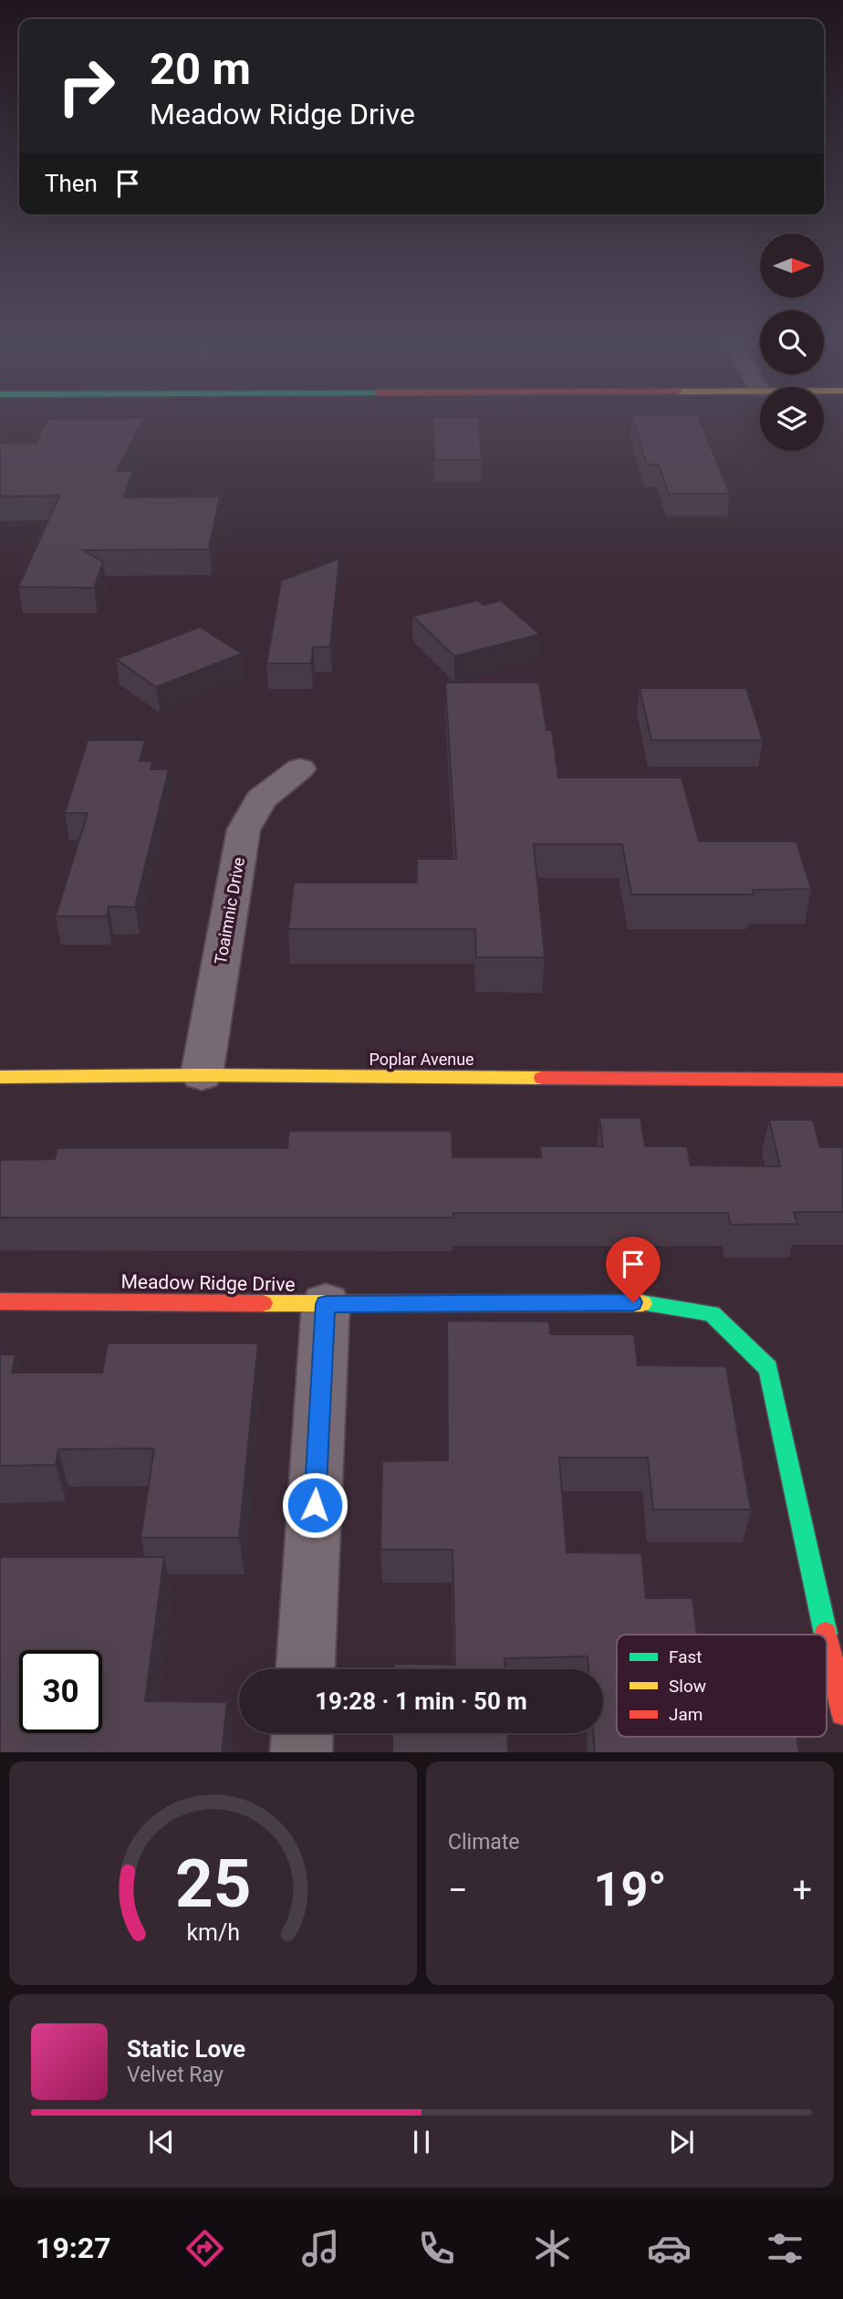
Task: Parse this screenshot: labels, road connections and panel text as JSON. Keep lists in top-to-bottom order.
{
  "streets": {
    "street": ["Toaimnic Drive", "Poplar Avenue", "Meadow Ridge Drive"]
  },
  "crossings": [
    ["Toaimnic Drive", "Poplar Avenue"]
  ],
  "legend": ["Fast", "Slow", "Jam"],
  "north": "right",
  "page": {
    "turn": ["20 m", "Meadow Ridge Drive"],
    "then": "Then",
    "limit": "30",
    "trip": "19:28 · 1 min · 50 m",
    "tile": "Climate",
    "heat": ["−", "19°", "+"],
    "song": ["Static Love", "Velvet Ray"],
    "tabs": "19:27",
    "gauge": ["25", "km/h"]
  }
}
